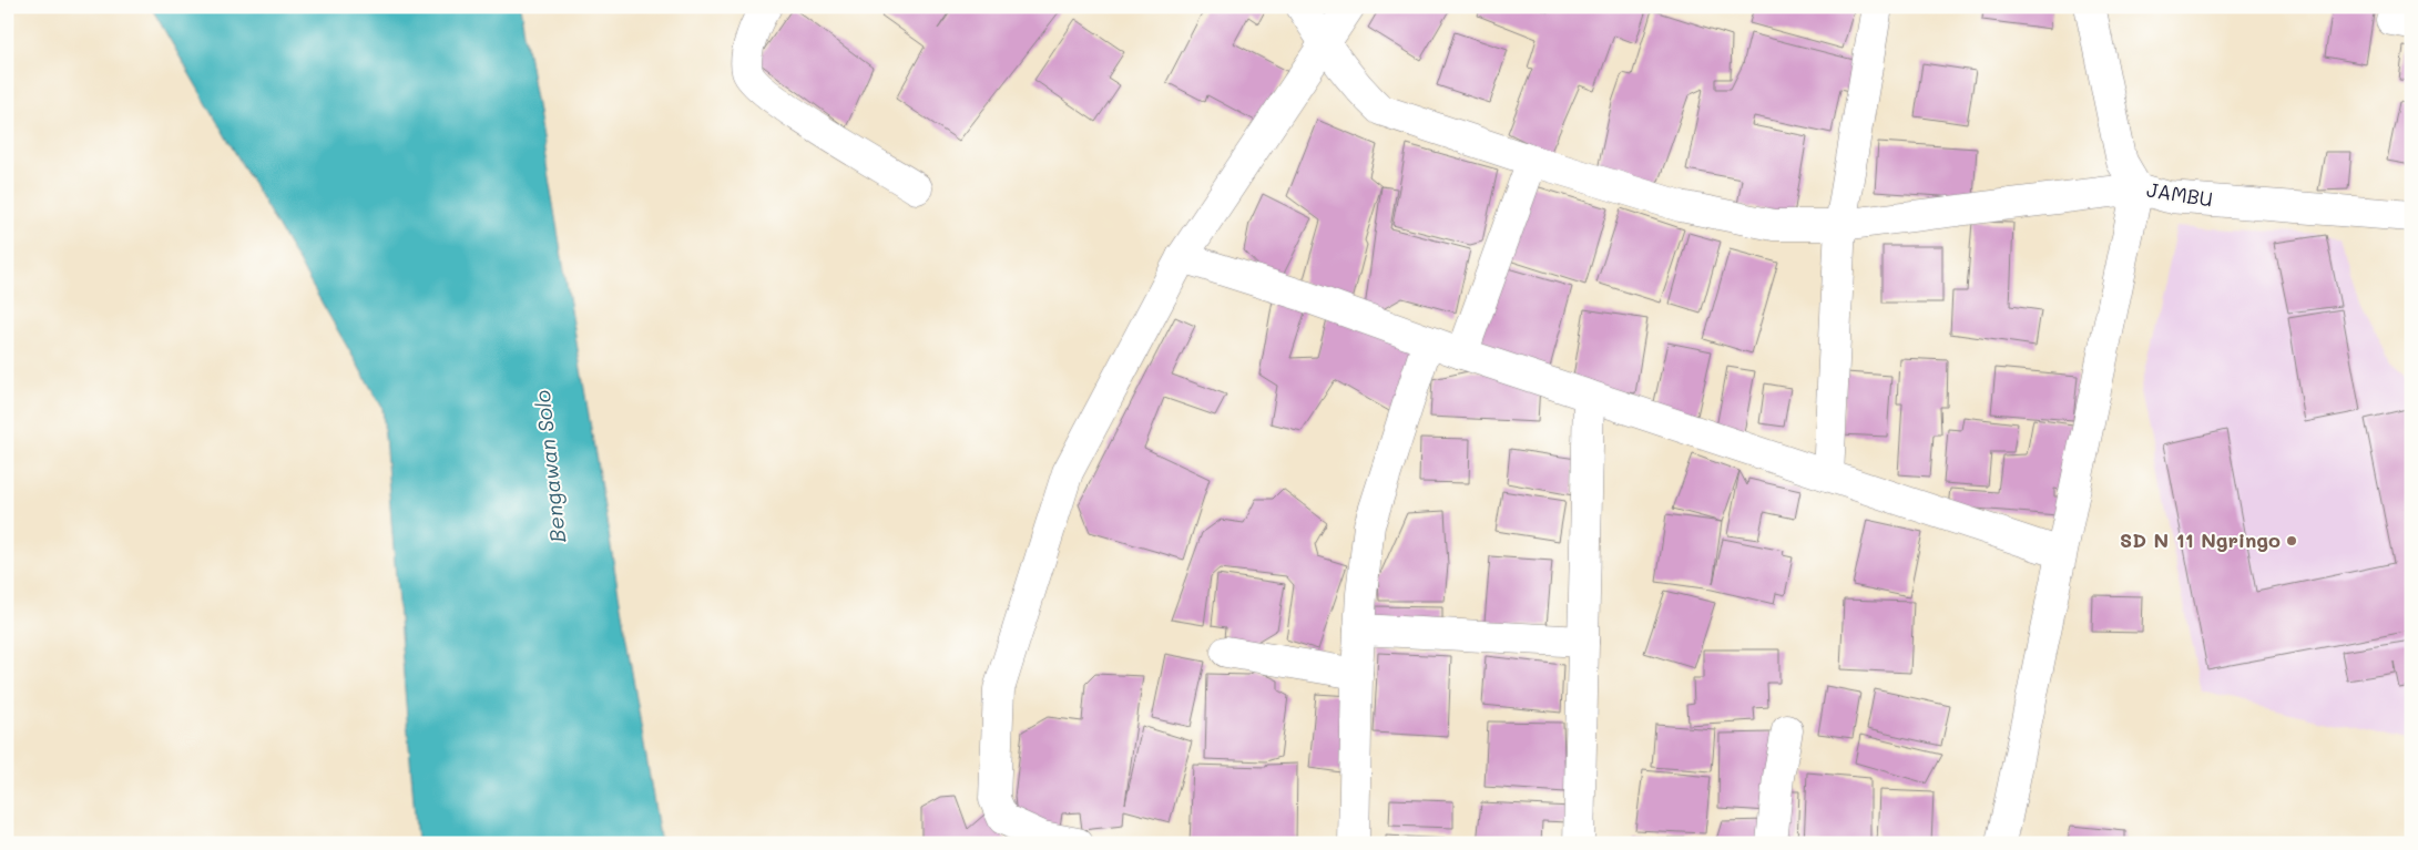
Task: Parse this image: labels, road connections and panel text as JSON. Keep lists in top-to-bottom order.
{
  "streets": {
    "street": ["JAMBU"]
  },
  "water": ["Bengawan Solo"],
  "places": ["SD N 11 Ngringo"]
}
